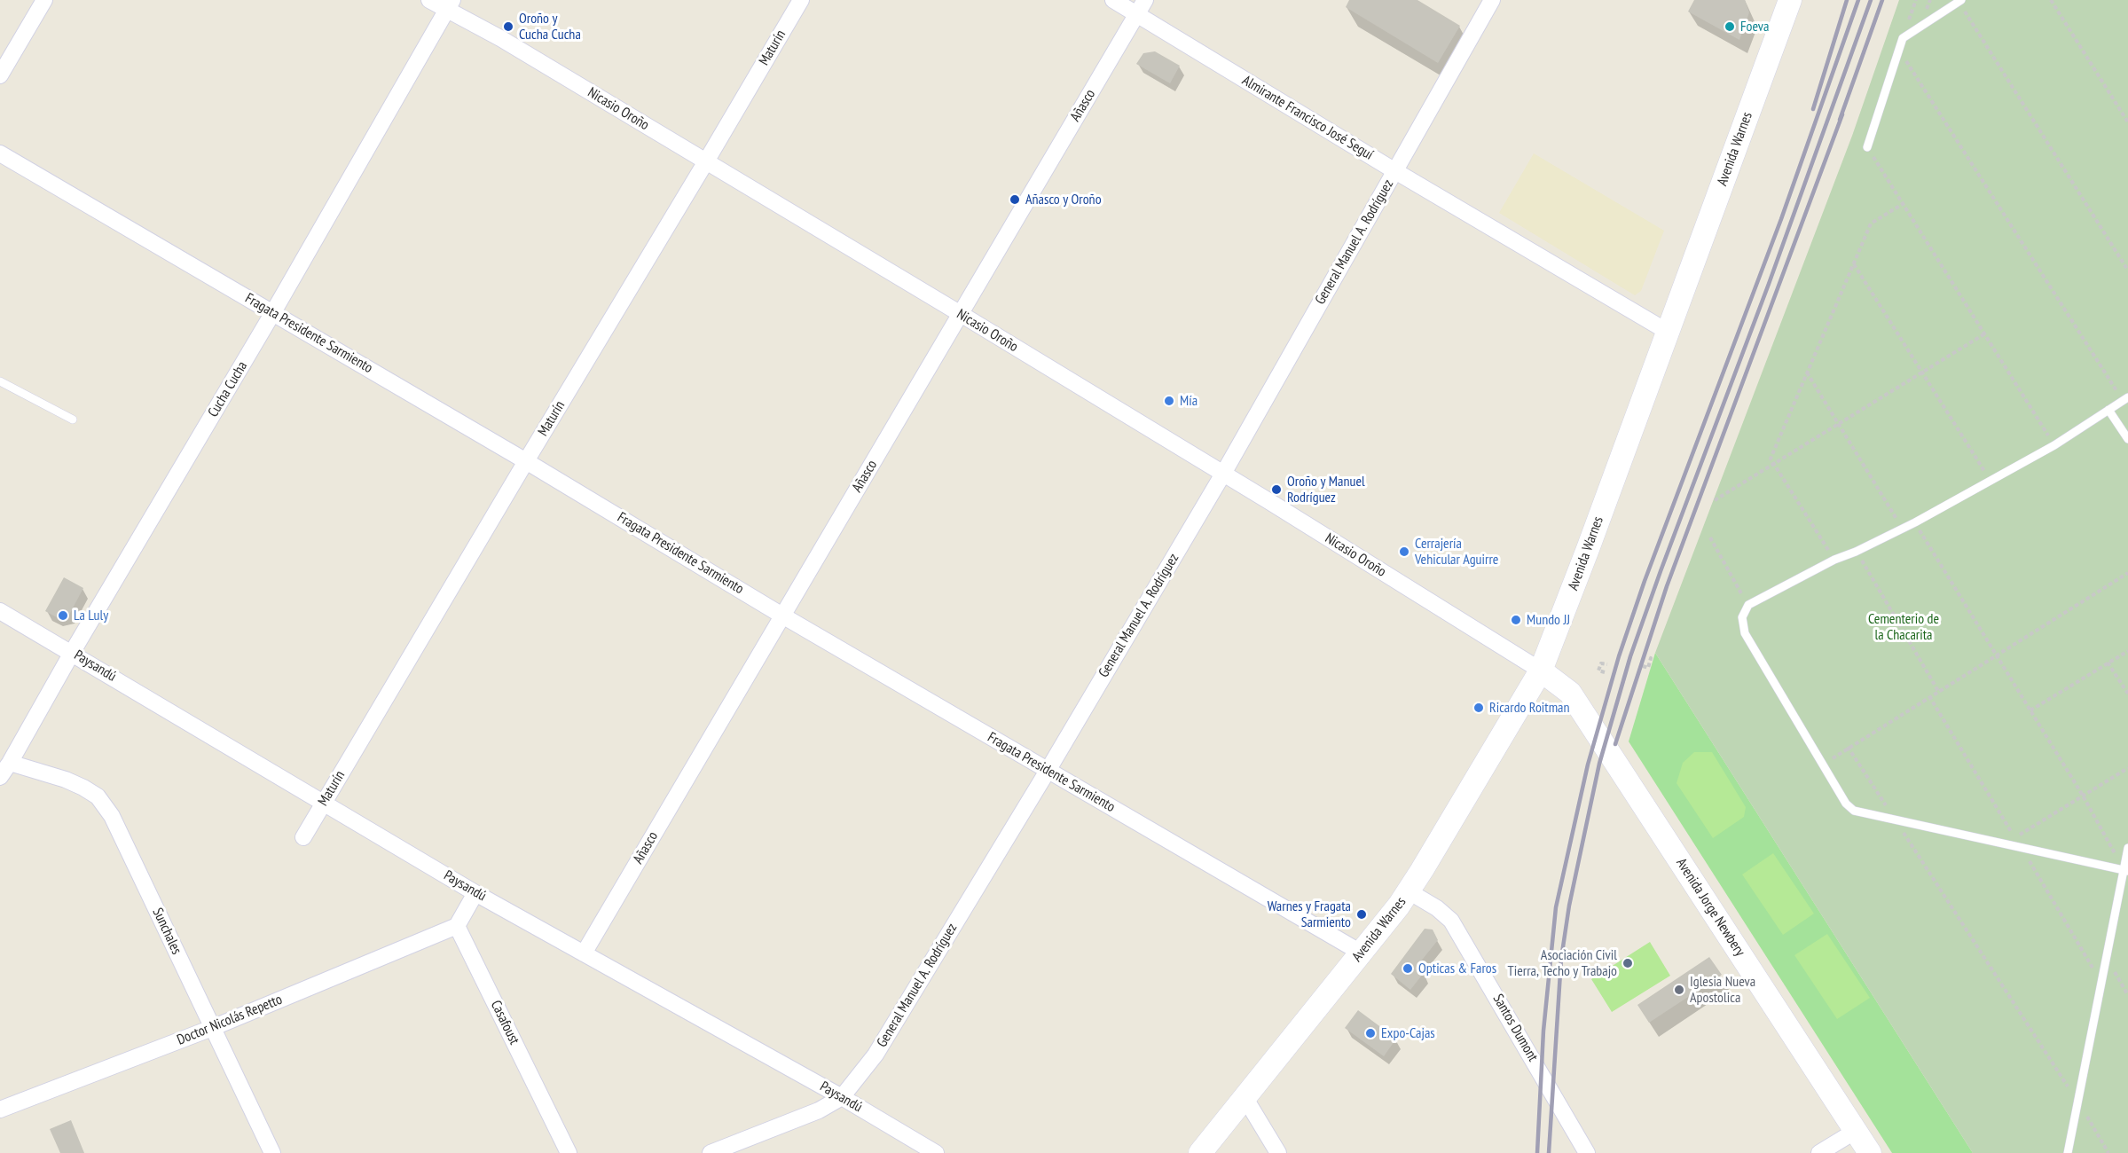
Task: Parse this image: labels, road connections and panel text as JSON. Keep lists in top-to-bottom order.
{
  "streets": {
    "main road": ["Avenida Warnes", "Avenida Jorge Newbery"],
    "street": [
      "Maturín",
      "Añasco",
      "Nicasio Oroño",
      "Almirante Francisco José Seguí",
      "General Manuel A. Rodríguez",
      "Fragata Presidente Sarmiento",
      "Cucha Cucha",
      "Paysandú",
      "Sunchales",
      "Doctor Nicolás Repetto",
      "Casafoust",
      "Santos Dumont"
    ]
  },
  "crossings": [
    ["Maturín", "Nicasio Oroño"],
    ["Maturín", "Fragata Presidente Sarmiento"],
    ["Maturín", "Paysandú"],
    ["Añasco", "Nicasio Oroño"],
    ["Añasco", "Almirante Francisco José Seguí"],
    ["Añasco", "Fragata Presidente Sarmiento"],
    ["Añasco", "Paysandú"],
    ["Nicasio Oroño", "Avenida Warnes"],
    ["Nicasio Oroño", "General Manuel A. Rodríguez"],
    ["Nicasio Oroño", "Cucha Cucha"],
    ["Nicasio Oroño", "Avenida Jorge Newbery"],
    ["Almirante Francisco José Seguí", "Avenida Warnes"],
    ["Almirante Francisco José Seguí", "General Manuel A. Rodríguez"],
    ["Avenida Warnes", "Fragata Presidente Sarmiento"],
    ["Avenida Warnes", "Avenida Jorge Newbery"],
    ["Avenida Warnes", "Santos Dumont"],
    ["General Manuel A. Rodríguez", "Fragata Presidente Sarmiento"],
    ["General Manuel A. Rodríguez", "Paysandú"],
    ["Fragata Presidente Sarmiento", "Cucha Cucha"],
    ["Cucha Cucha", "Paysandú"],
    ["Cucha Cucha", "Sunchales"],
    ["Sunchales", "Doctor Nicolás Repetto"],
    ["Doctor Nicolás Repetto", "Casafoust"]
  ],
  "parks": ["Cementerio de la Chacarita"],
  "places": [
    "Oroño y Cucha Cucha",
    "Foeva",
    "Añasco y Oroño",
    "Mía",
    "Oroño y Manuel Rodríguez",
    "Cerrajería Vehicular Aguirre",
    "La Luly",
    "Mundo JJ",
    "Ricardo Roitman",
    "Warnes y Fragata Sarmiento",
    "Asociación Civil Tierra, Techo y Trabajo",
    "Opticas & Faros",
    "Iglesia Nueva Apostolica",
    "Expo-Cajas"
  ]
}
